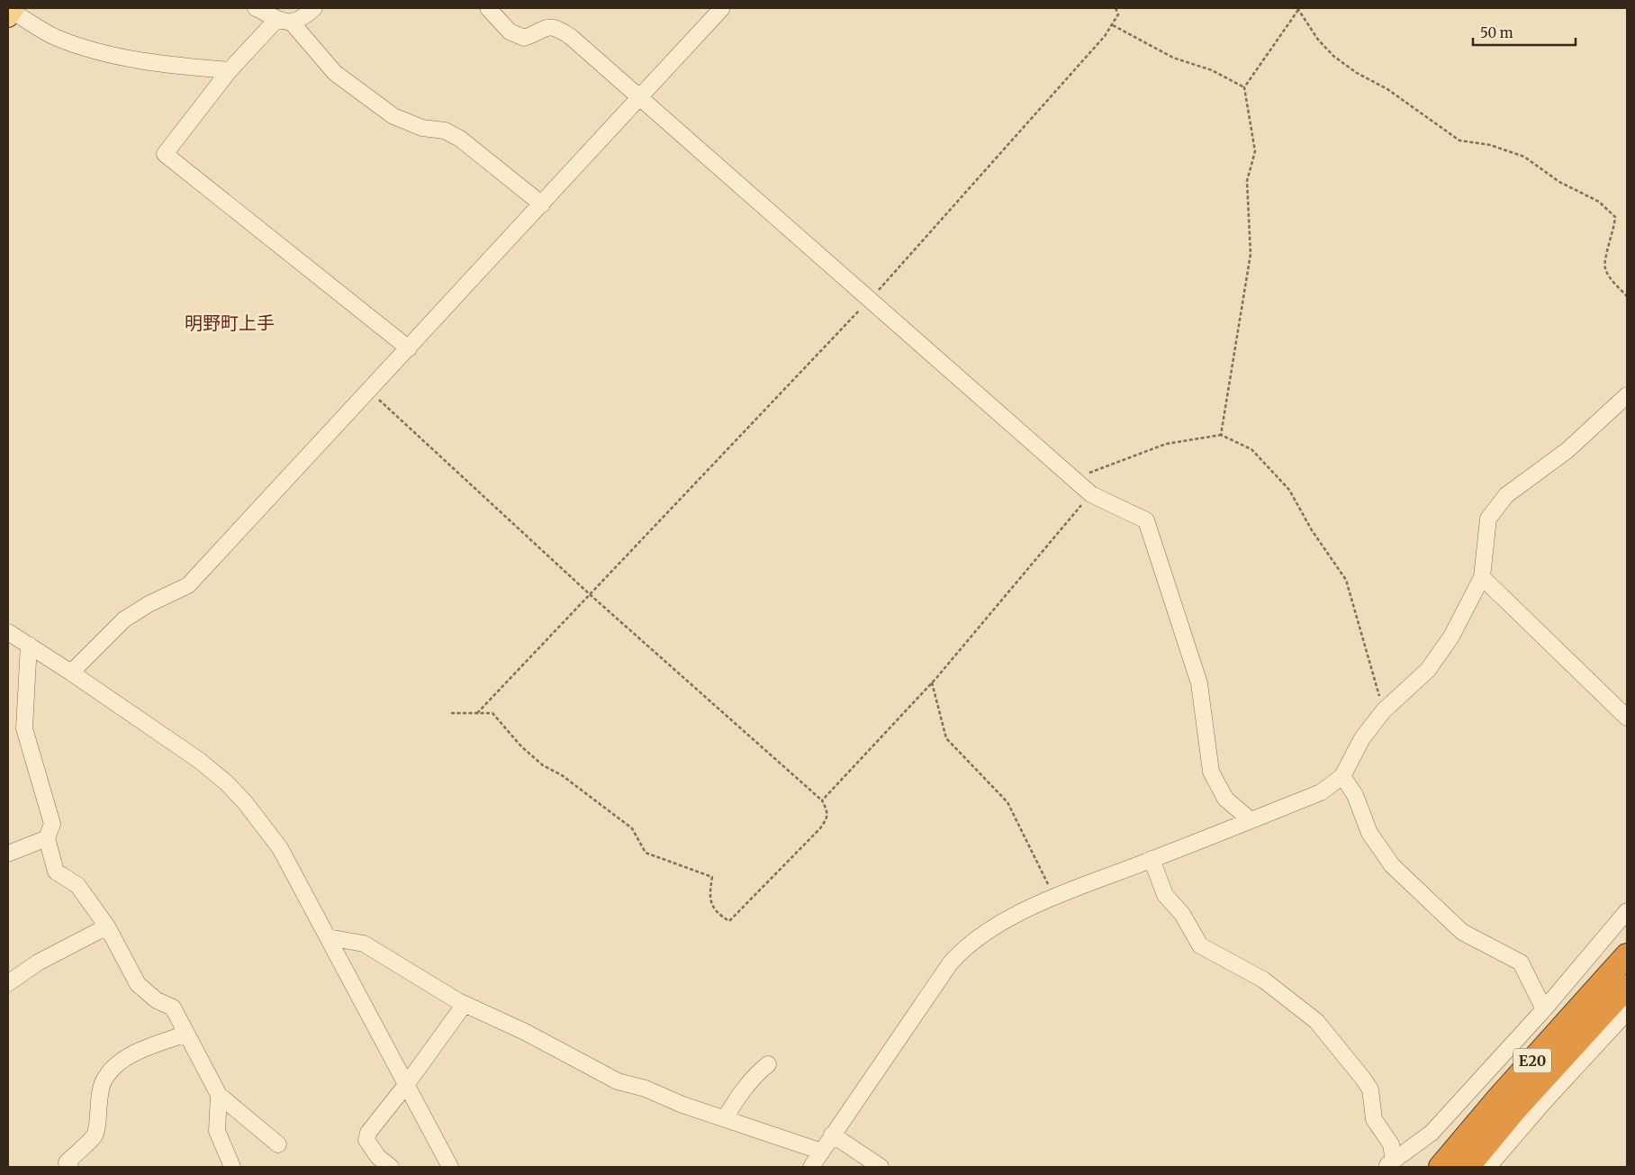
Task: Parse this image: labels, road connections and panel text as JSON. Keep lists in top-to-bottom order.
{
  "streets": {
    "highway": ["E20"]
  },
  "districts": ["明野町上手"],
  "scale_bar": "50 m"
}
